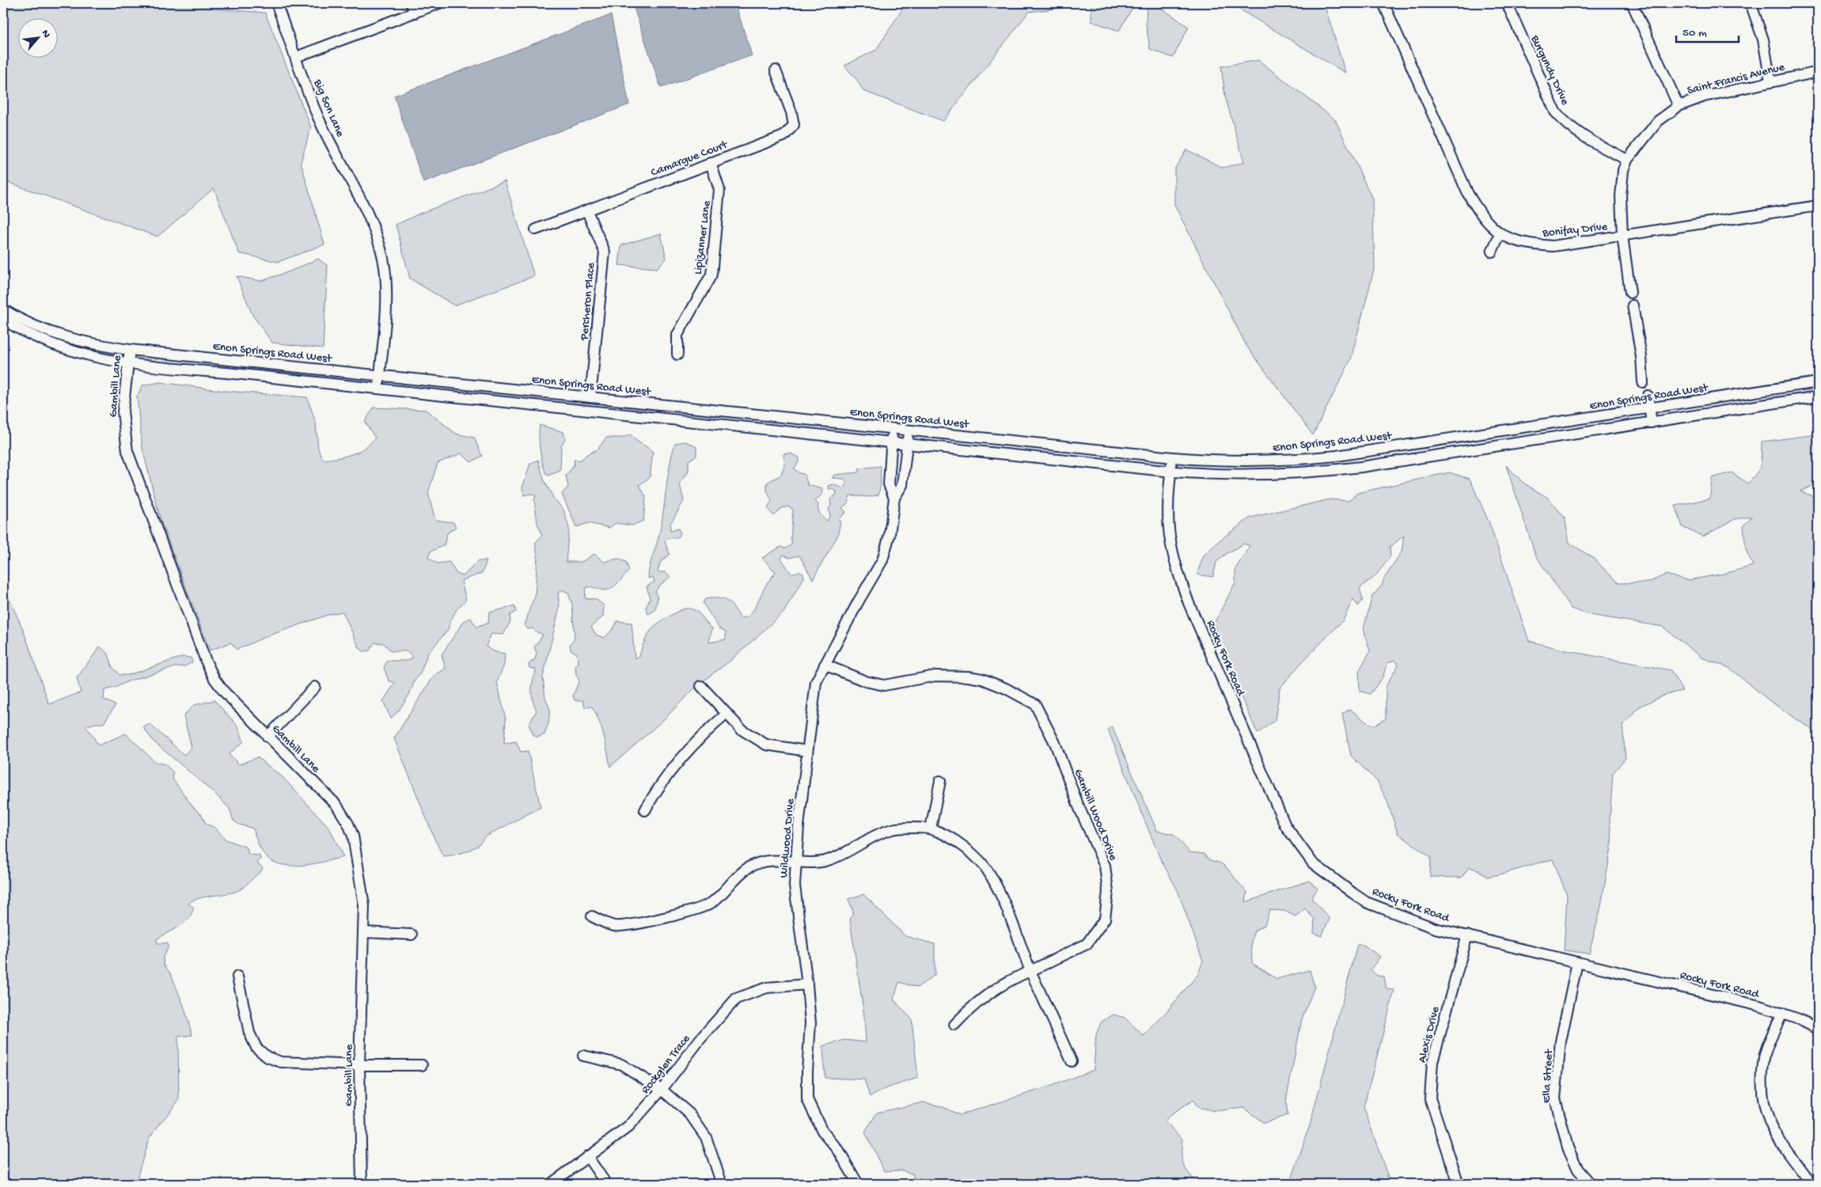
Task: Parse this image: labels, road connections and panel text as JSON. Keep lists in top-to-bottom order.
{
  "streets": {
    "street": [
      "Burgundy Drive",
      "Saint Francis Avenue",
      "Big Son Lane",
      "Camargue Court",
      "Bonifay Drive",
      "Lipizanner Lane",
      "Percheron Place",
      "Enon Springs Road West",
      "Gambill Lane",
      "Rocky Fork Road",
      "Gambill Wood Drive",
      "Wildwood Drive",
      "Alexis Drive",
      "Rockglen Trace",
      "Ella Street"
    ]
  },
  "crossings": [
    ["Burgundy Drive", "Saint Francis Avenue"],
    ["Saint Francis Avenue", "Bonifay Drive"],
    ["Big Son Lane", "Enon Springs Road West"],
    ["Camargue Court", "Lipizanner Lane"],
    ["Camargue Court", "Percheron Place"],
    ["Percheron Place", "Enon Springs Road West"],
    ["Enon Springs Road West", "Gambill Lane"],
    ["Enon Springs Road West", "Rocky Fork Road"],
    ["Enon Springs Road West", "Wildwood Drive"],
    ["Rocky Fork Road", "Alexis Drive"],
    ["Rocky Fork Road", "Ella Street"],
    ["Gambill Wood Drive", "Wildwood Drive"],
    ["Wildwood Drive", "Rockglen Trace"]
  ],
  "scale_bar": "50 m",
  "north": "top right"
}
